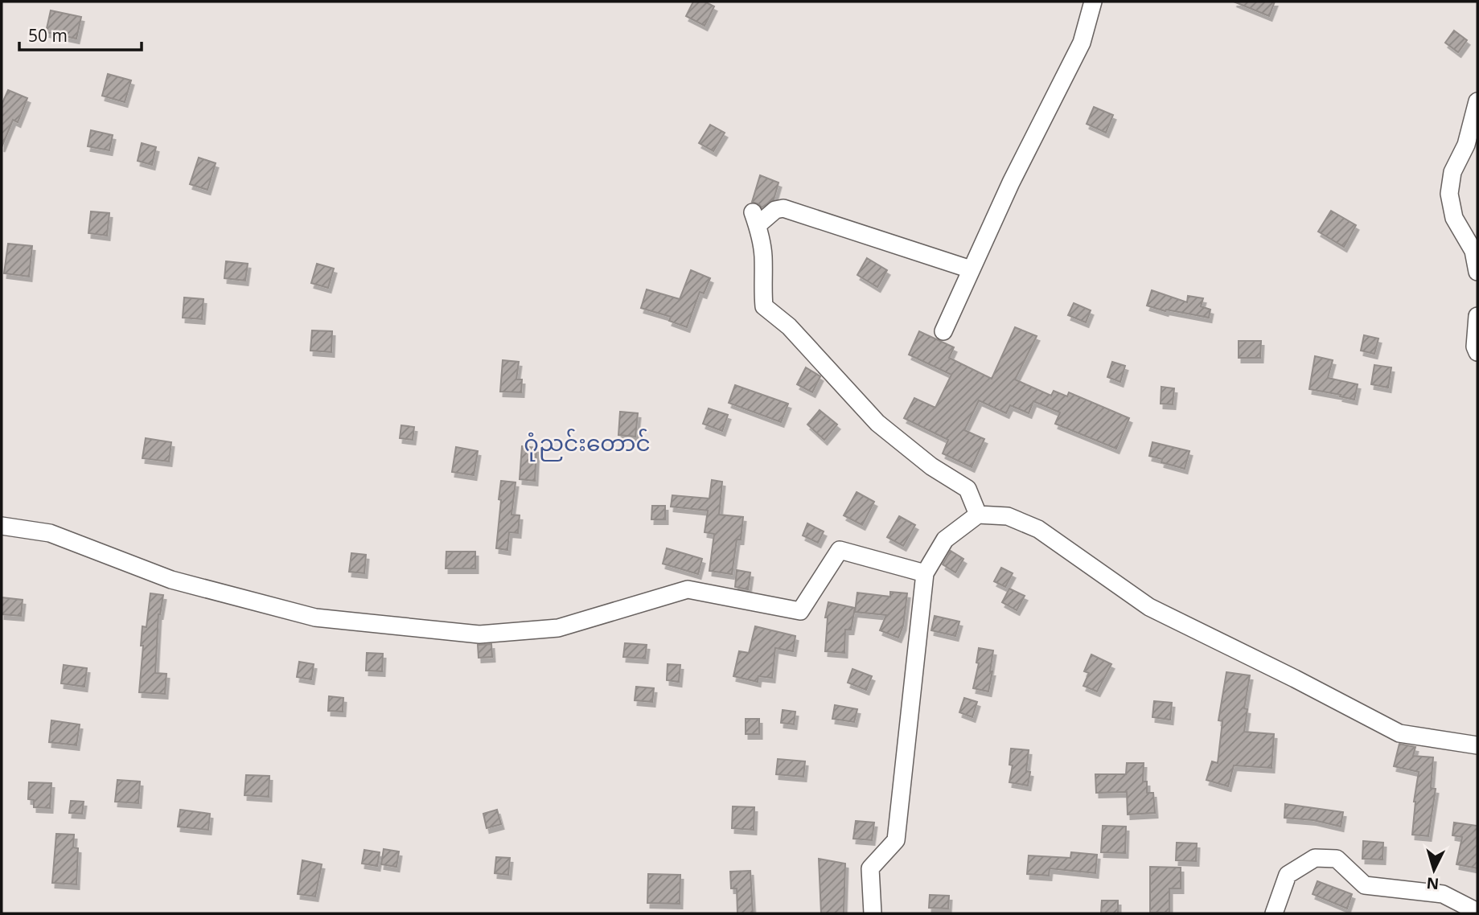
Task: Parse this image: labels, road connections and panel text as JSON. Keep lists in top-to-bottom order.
{
  "districts": ["ဂုံညင်းတောင်"],
  "scale_bar": "50 m",
  "north": "bottom"
}
